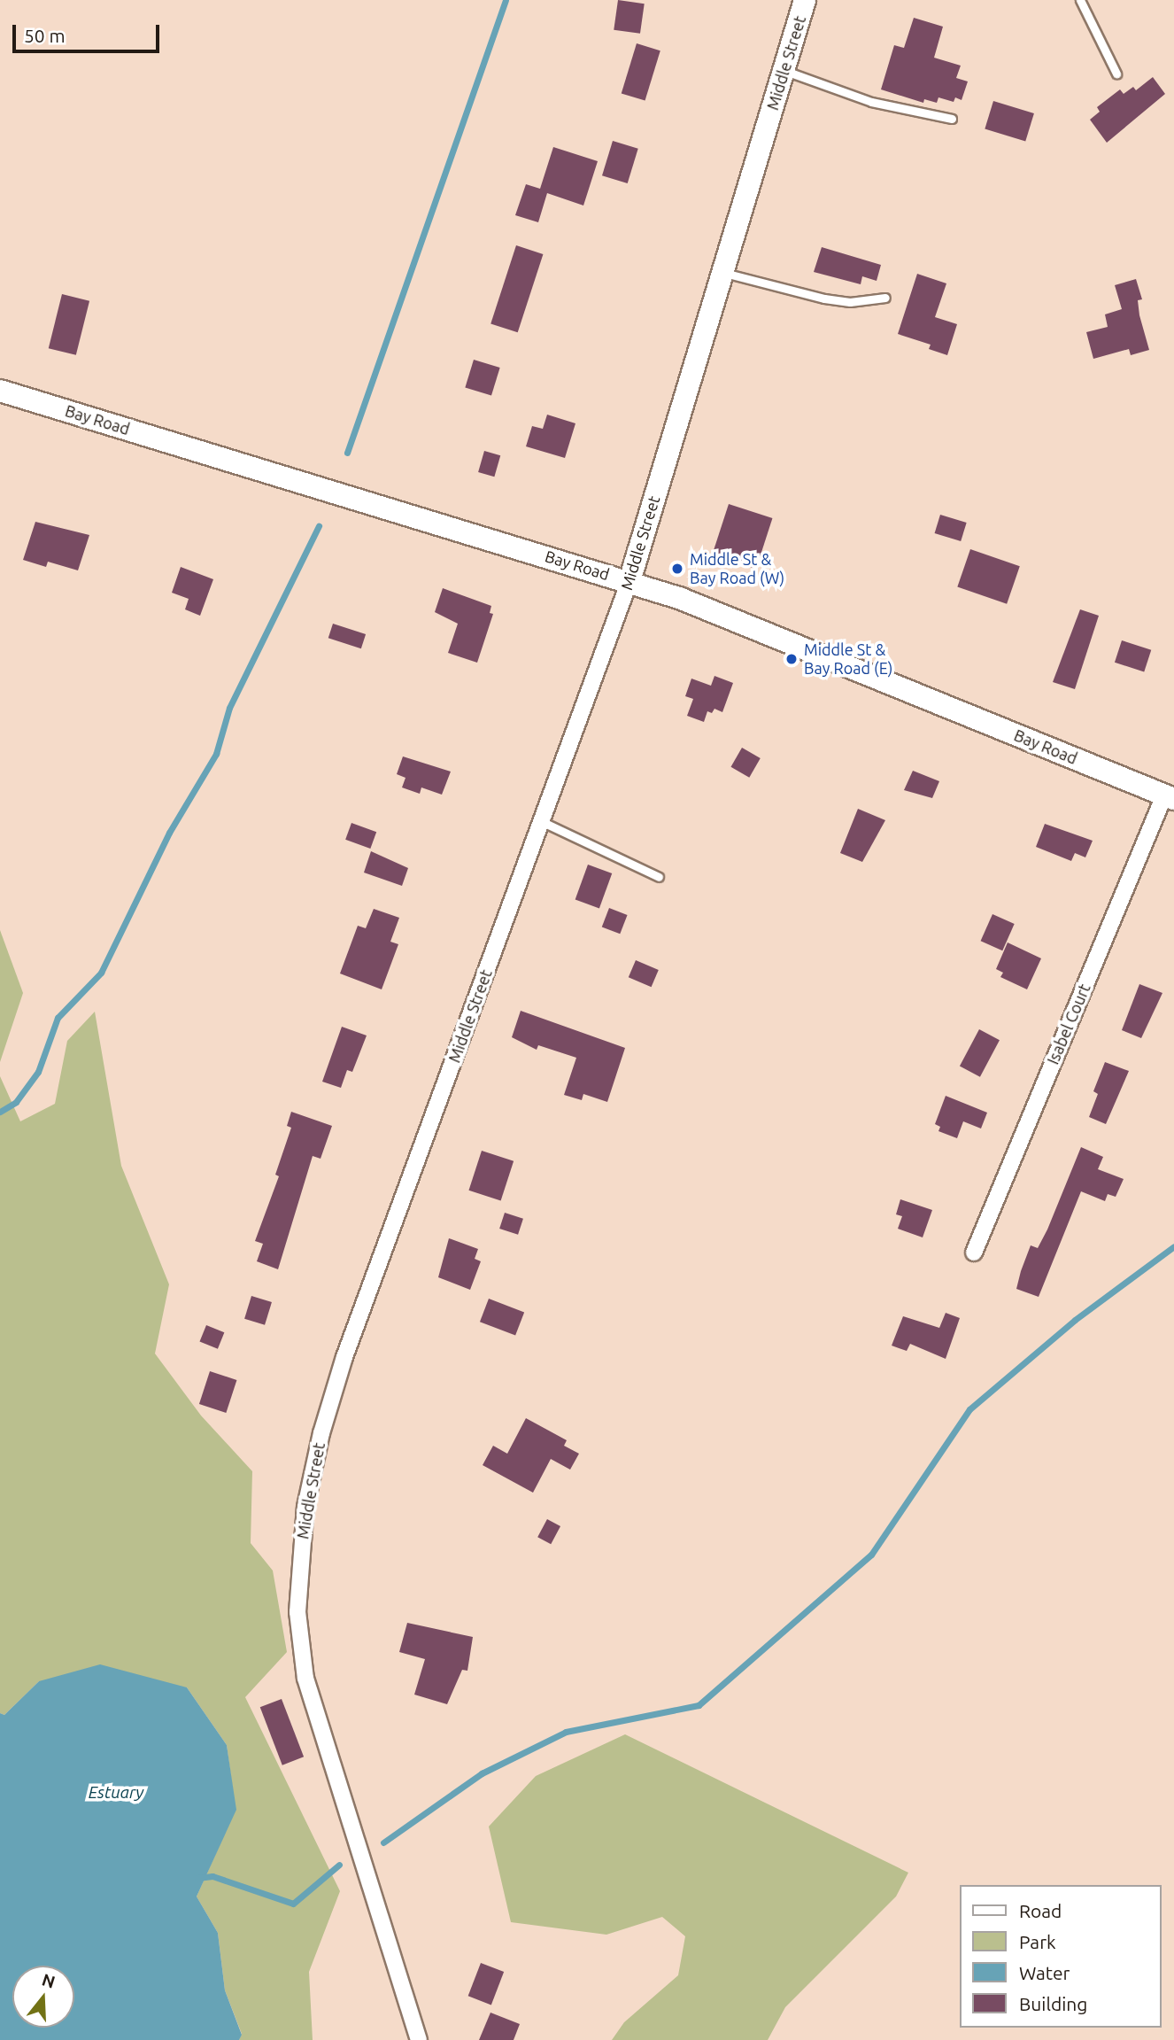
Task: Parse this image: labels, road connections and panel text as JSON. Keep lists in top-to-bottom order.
{
  "streets": {
    "main road": ["Middle Street", "Bay Road"],
    "street": ["Isabel Court"]
  },
  "crossings": [
    ["Middle Street", "Bay Road"],
    ["Bay Road", "Isabel Court"]
  ],
  "water": ["Estuary"],
  "places": ["Middle St & Bay Road (W)", "Middle St & Bay Road (E)"],
  "legend": [
    "Road",
    "Park",
    "Water",
    "Building"
  ],
  "scale_bar": "50 m",
  "north": "top"
}
